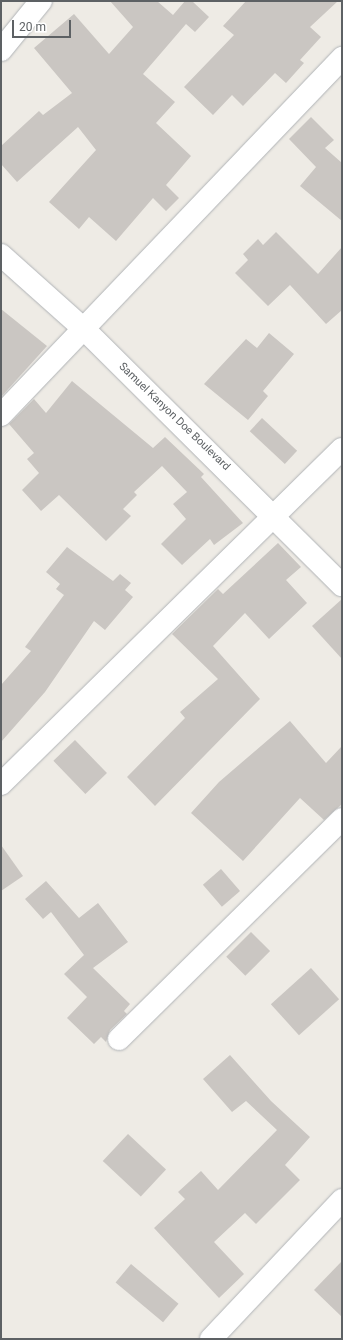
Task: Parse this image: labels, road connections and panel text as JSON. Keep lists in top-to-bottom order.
{
  "streets": {
    "street": ["Samuel Kanyon Doe Boulevard"]
  },
  "scale_bar": "20 m"
}
